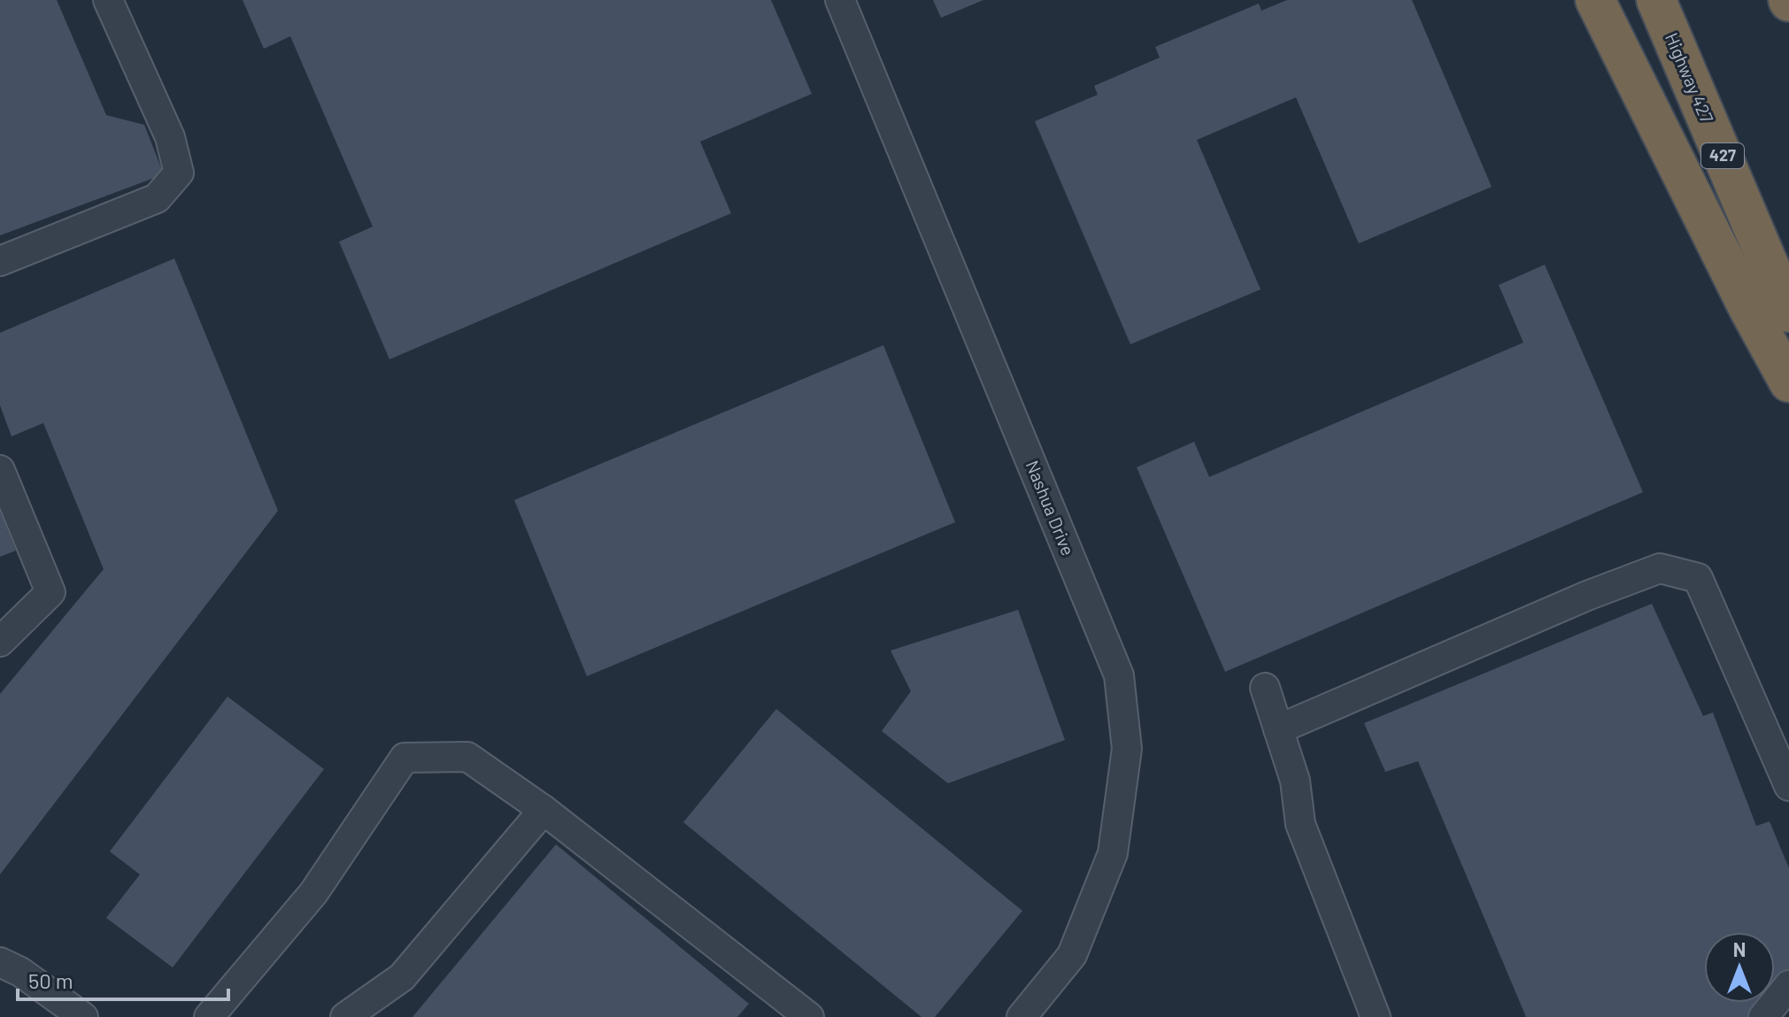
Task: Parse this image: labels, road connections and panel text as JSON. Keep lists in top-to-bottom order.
{
  "streets": {
    "highway": ["Highway 427", "427"],
    "street": ["Nashua Drive"]
  },
  "scale_bar": "50 m",
  "north": "top"
}
